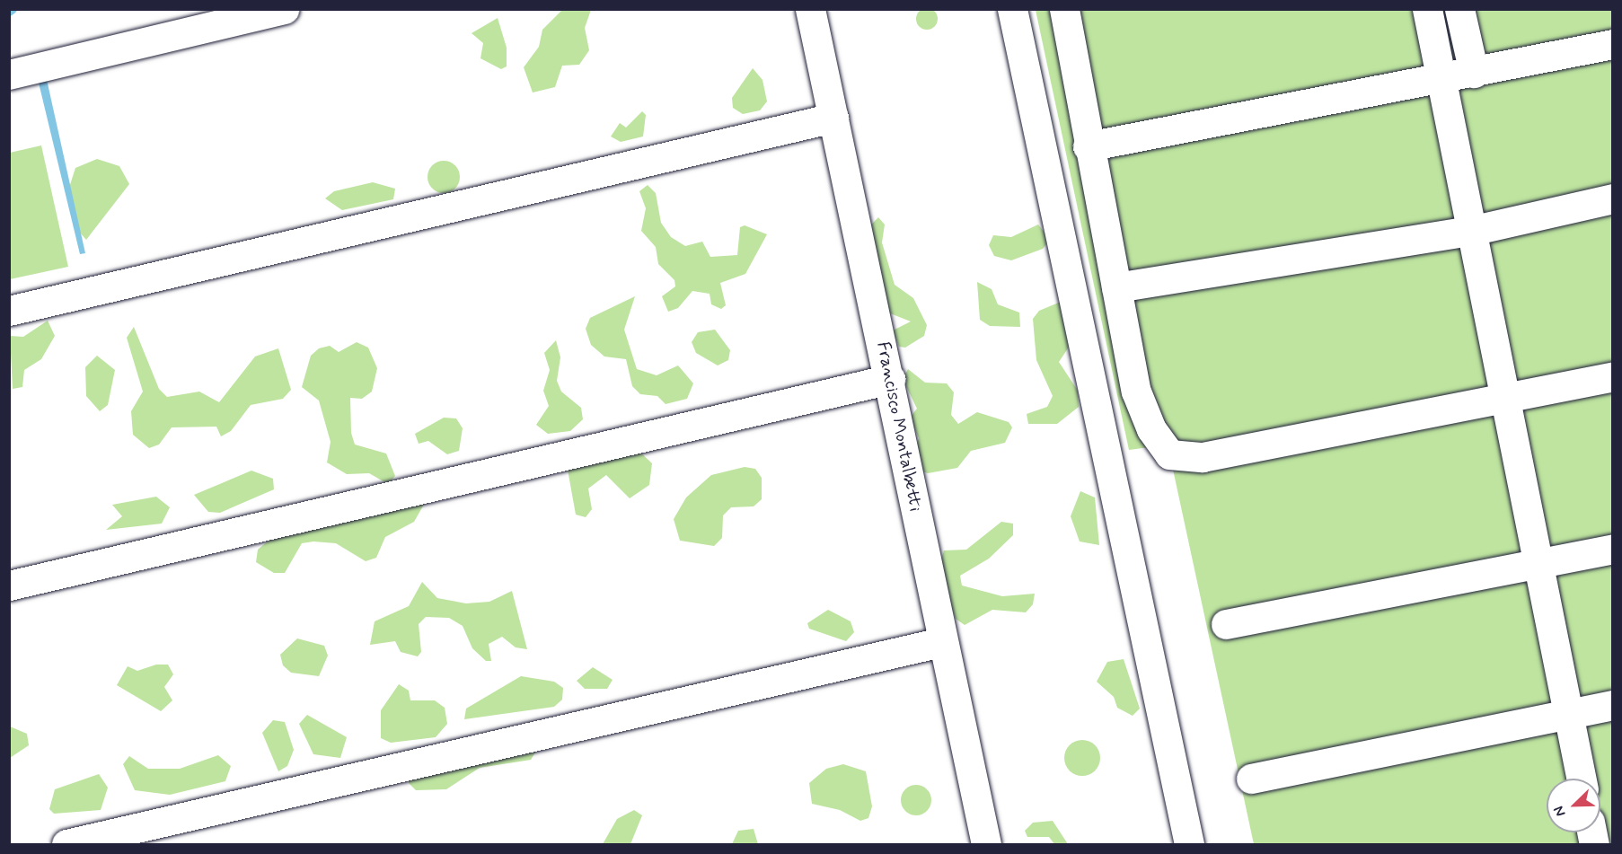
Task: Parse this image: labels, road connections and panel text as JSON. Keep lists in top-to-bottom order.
{
  "streets": {
    "street": ["Francisco Montalbetti"]
  },
  "north": "bottom left"
}
